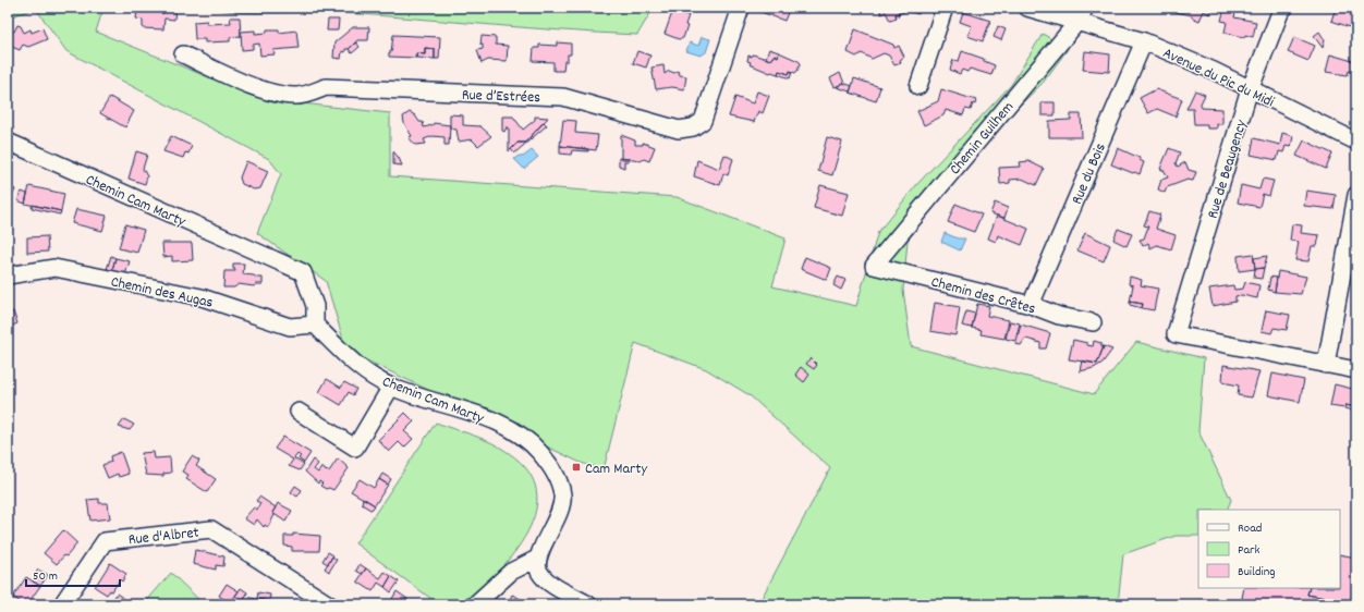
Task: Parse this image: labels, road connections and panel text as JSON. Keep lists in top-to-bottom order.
{
  "streets": {
    "street": [
      "Avenue du Pic du Midi",
      "Rue d’Estrées",
      "Chemin Guilhem",
      "Rue de Beaugency",
      "Rue du Bois",
      "Chemin Cam Marty",
      "Chemin des Augas",
      "Chemin des Crêtes",
      "Rue d'Albret"
    ]
  },
  "crossings": [
    ["Avenue du Pic du Midi", "Chemin Guilhem"],
    ["Avenue du Pic du Midi", "Rue de Beaugency"],
    ["Avenue du Pic du Midi", "Rue du Bois"],
    ["Chemin Guilhem", "Chemin des Crêtes"],
    ["Rue du Bois", "Chemin des Crêtes"],
    ["Chemin Cam Marty", "Chemin des Augas"]
  ],
  "places": {
    "transit": ["Cam Marty"]
  },
  "legend": ["Road", "Park", "Building"],
  "scale_bar": "50 m"
}
